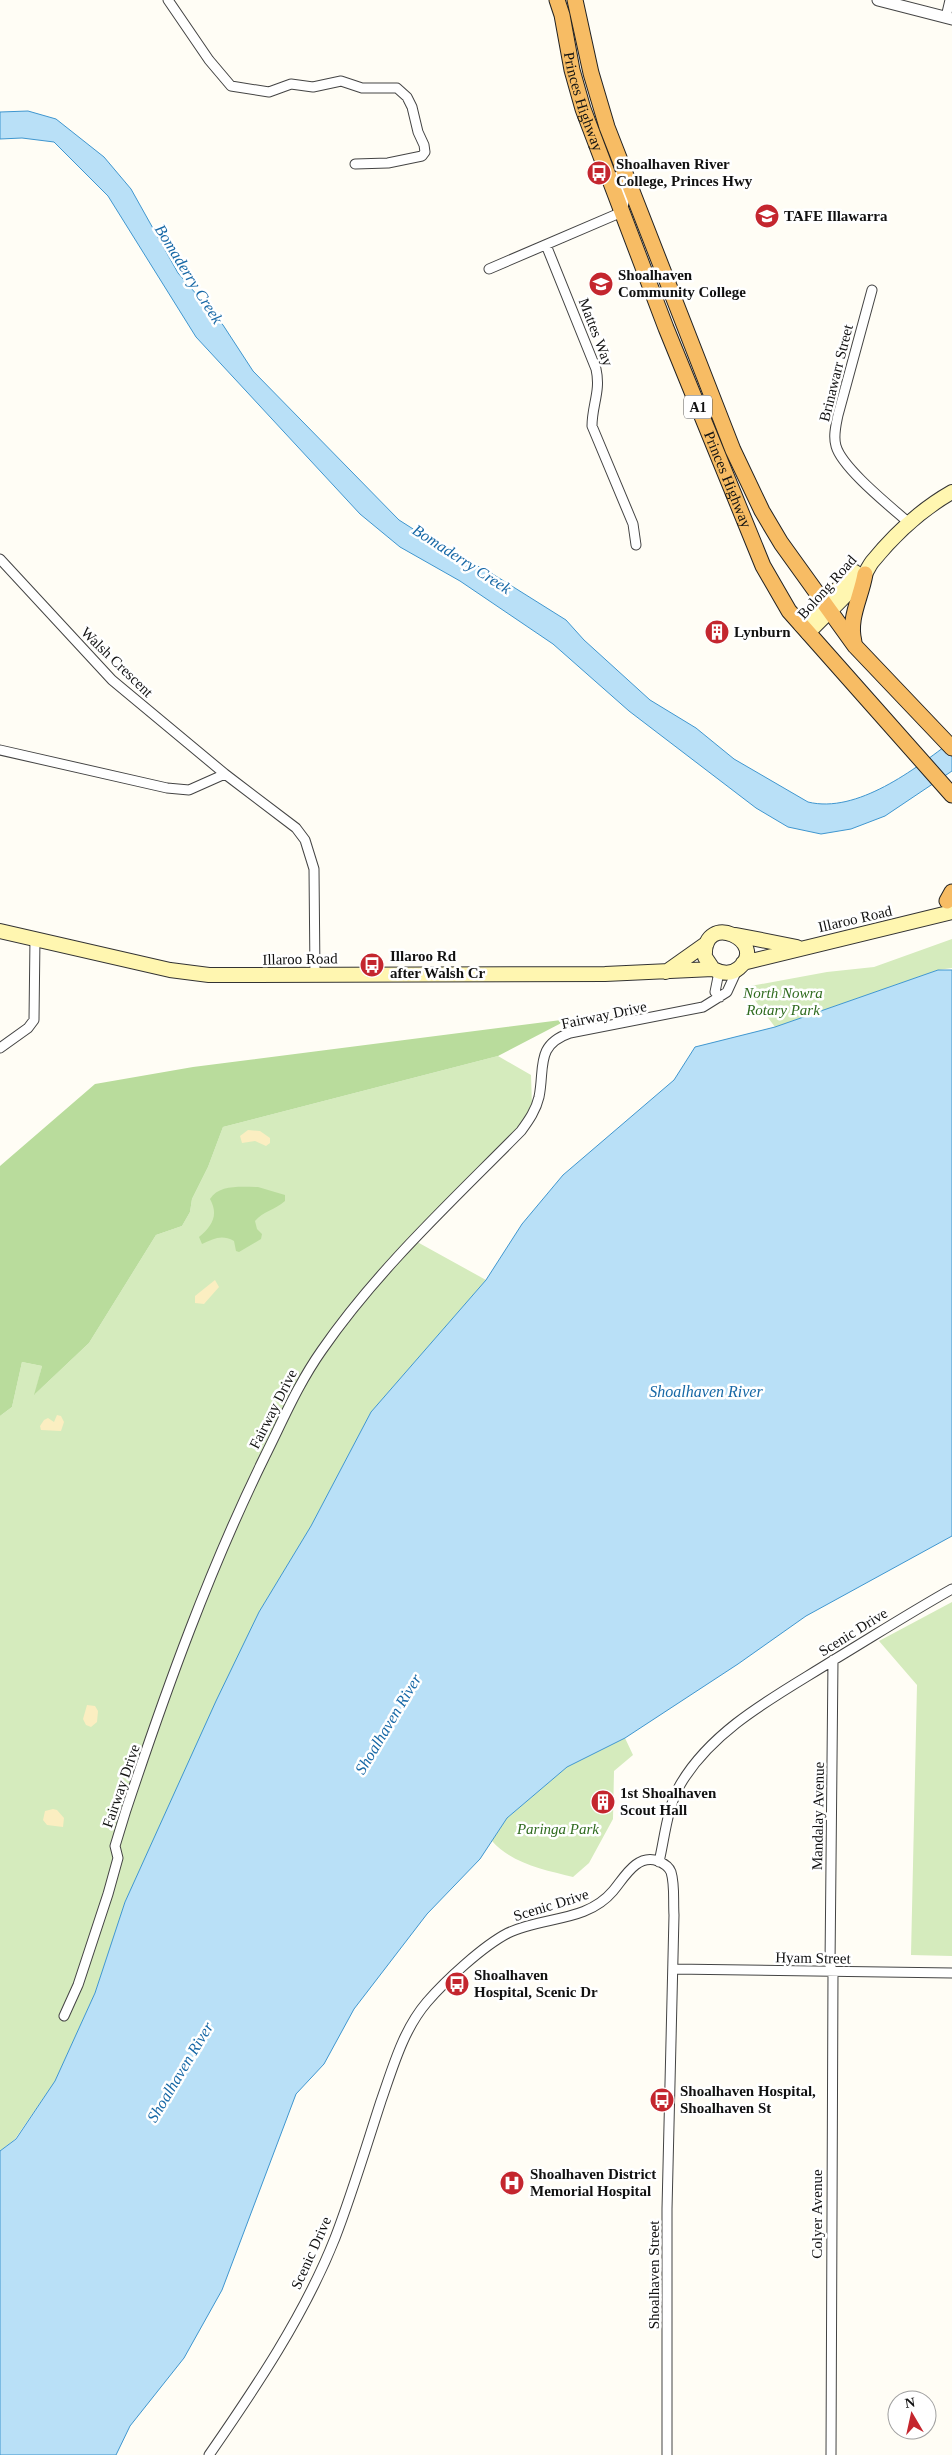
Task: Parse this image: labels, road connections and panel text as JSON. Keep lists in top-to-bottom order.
{
  "streets": {
    "highway": ["Princes Highway", "A1"],
    "main road": ["Bolong Road", "Illaroo Road"],
    "street": [
      "Mattes Way",
      "Brinawarr Street",
      "Walsh Crescent",
      "Fairway Drive",
      "Scenic Drive",
      "Mandalay Avenue",
      "Hyam Street",
      "Colyer Avenue",
      "Shoalhaven Street"
    ]
  },
  "crossings": [
    ["Princes Highway", "Bolong Road"],
    ["Brinawarr Street", "Bolong Road"],
    ["Walsh Crescent", "Illaroo Road"],
    ["Illaroo Road", "Fairway Drive"],
    ["Scenic Drive", "Mandalay Avenue"],
    ["Scenic Drive", "Shoalhaven Street"],
    ["Mandalay Avenue", "Hyam Street"],
    ["Mandalay Avenue", "Colyer Avenue"],
    ["Hyam Street", "Colyer Avenue"],
    ["Hyam Street", "Shoalhaven Street"]
  ],
  "water": ["Bomaderry Creek", "Shoalhaven River"],
  "parks": ["North Nowra Rotary Park", "Paringa Park"],
  "places": {
    "bus stop": [
      "Shoalhaven River College, Princes Hwy",
      "Illaroo Rd after Walsh Cr",
      "Shoalhaven Hospital, Scenic Dr",
      "Shoalhaven Hospital, Shoalhaven St"
    ],
    "school or university": ["TAFE Illawarra", "Shoalhaven Community College"],
    "building": ["Lynburn", "1st Shoalhaven Scout Hall"],
    "hospital": ["Shoalhaven District Memorial Hospital"]
  },
  "north": "top"
}
